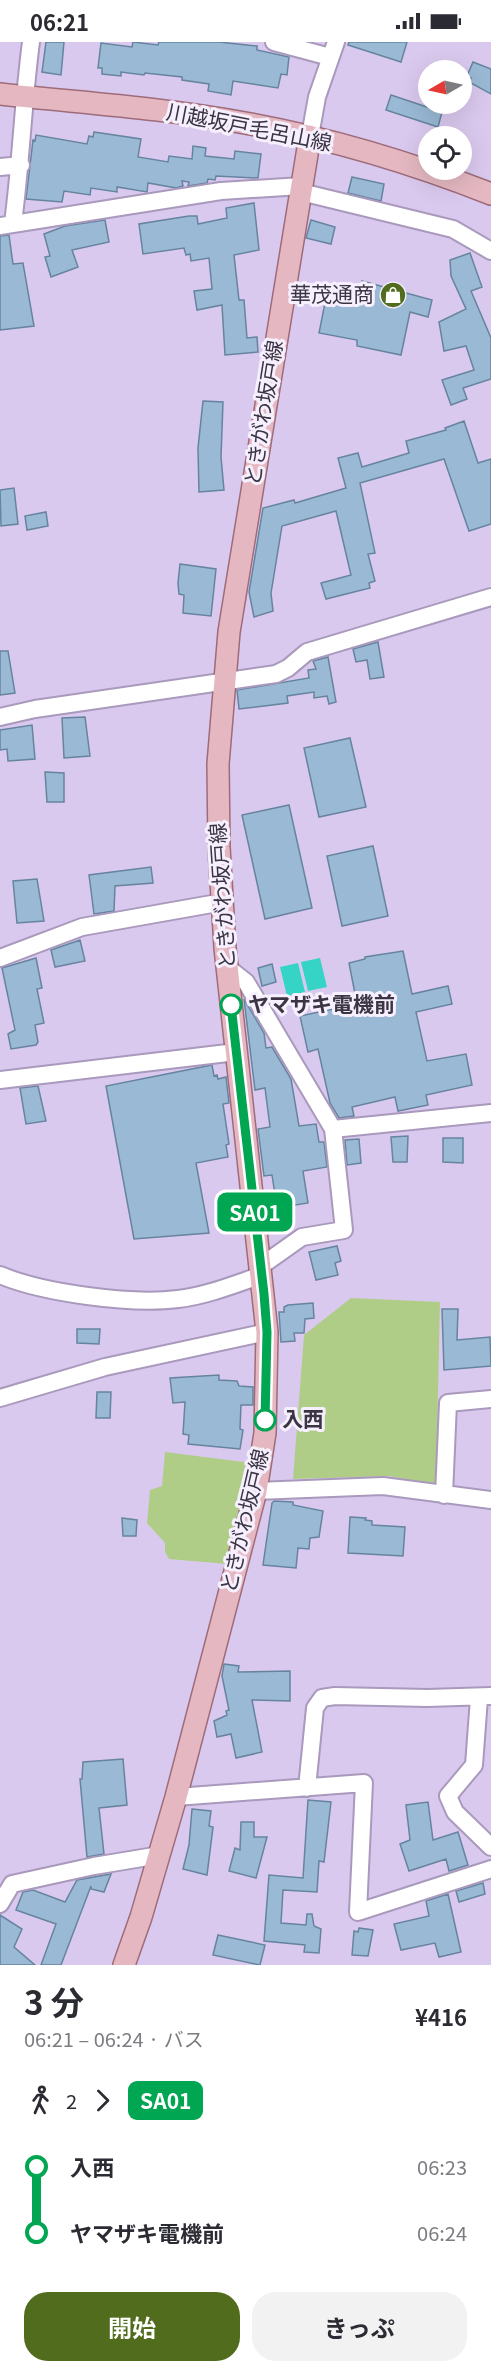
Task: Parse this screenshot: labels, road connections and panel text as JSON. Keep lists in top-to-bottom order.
{
  "streets": {
    "main road": ["川越坂戸毛呂山線", "ときがわ坂戸線"]
  },
  "crossings": [
    ["川越坂戸毛呂山線", "ときがわ坂戸線"]
  ],
  "places": {
    "shop": ["華茂通商"],
    "other": ["ヤマザキ電機前", "入西"]
  },
  "lines": ["bus line SA01"],
  "north": "left",
  "page": {
    "status": "06:21",
    "on_map": "SA01",
    "heading": ["3 分", "06:21 – 06:24 · バス", "¥416"],
    "legs": ["2", "SA01"],
    "list": [
      {
        "name": "入西",
        "value": "06:23"
      },
      {
        "name": "ヤマザキ電機前",
        "value": "06:24"
      }
    ],
    "buttons": ["開始", "きっぷ"]
  }
}
